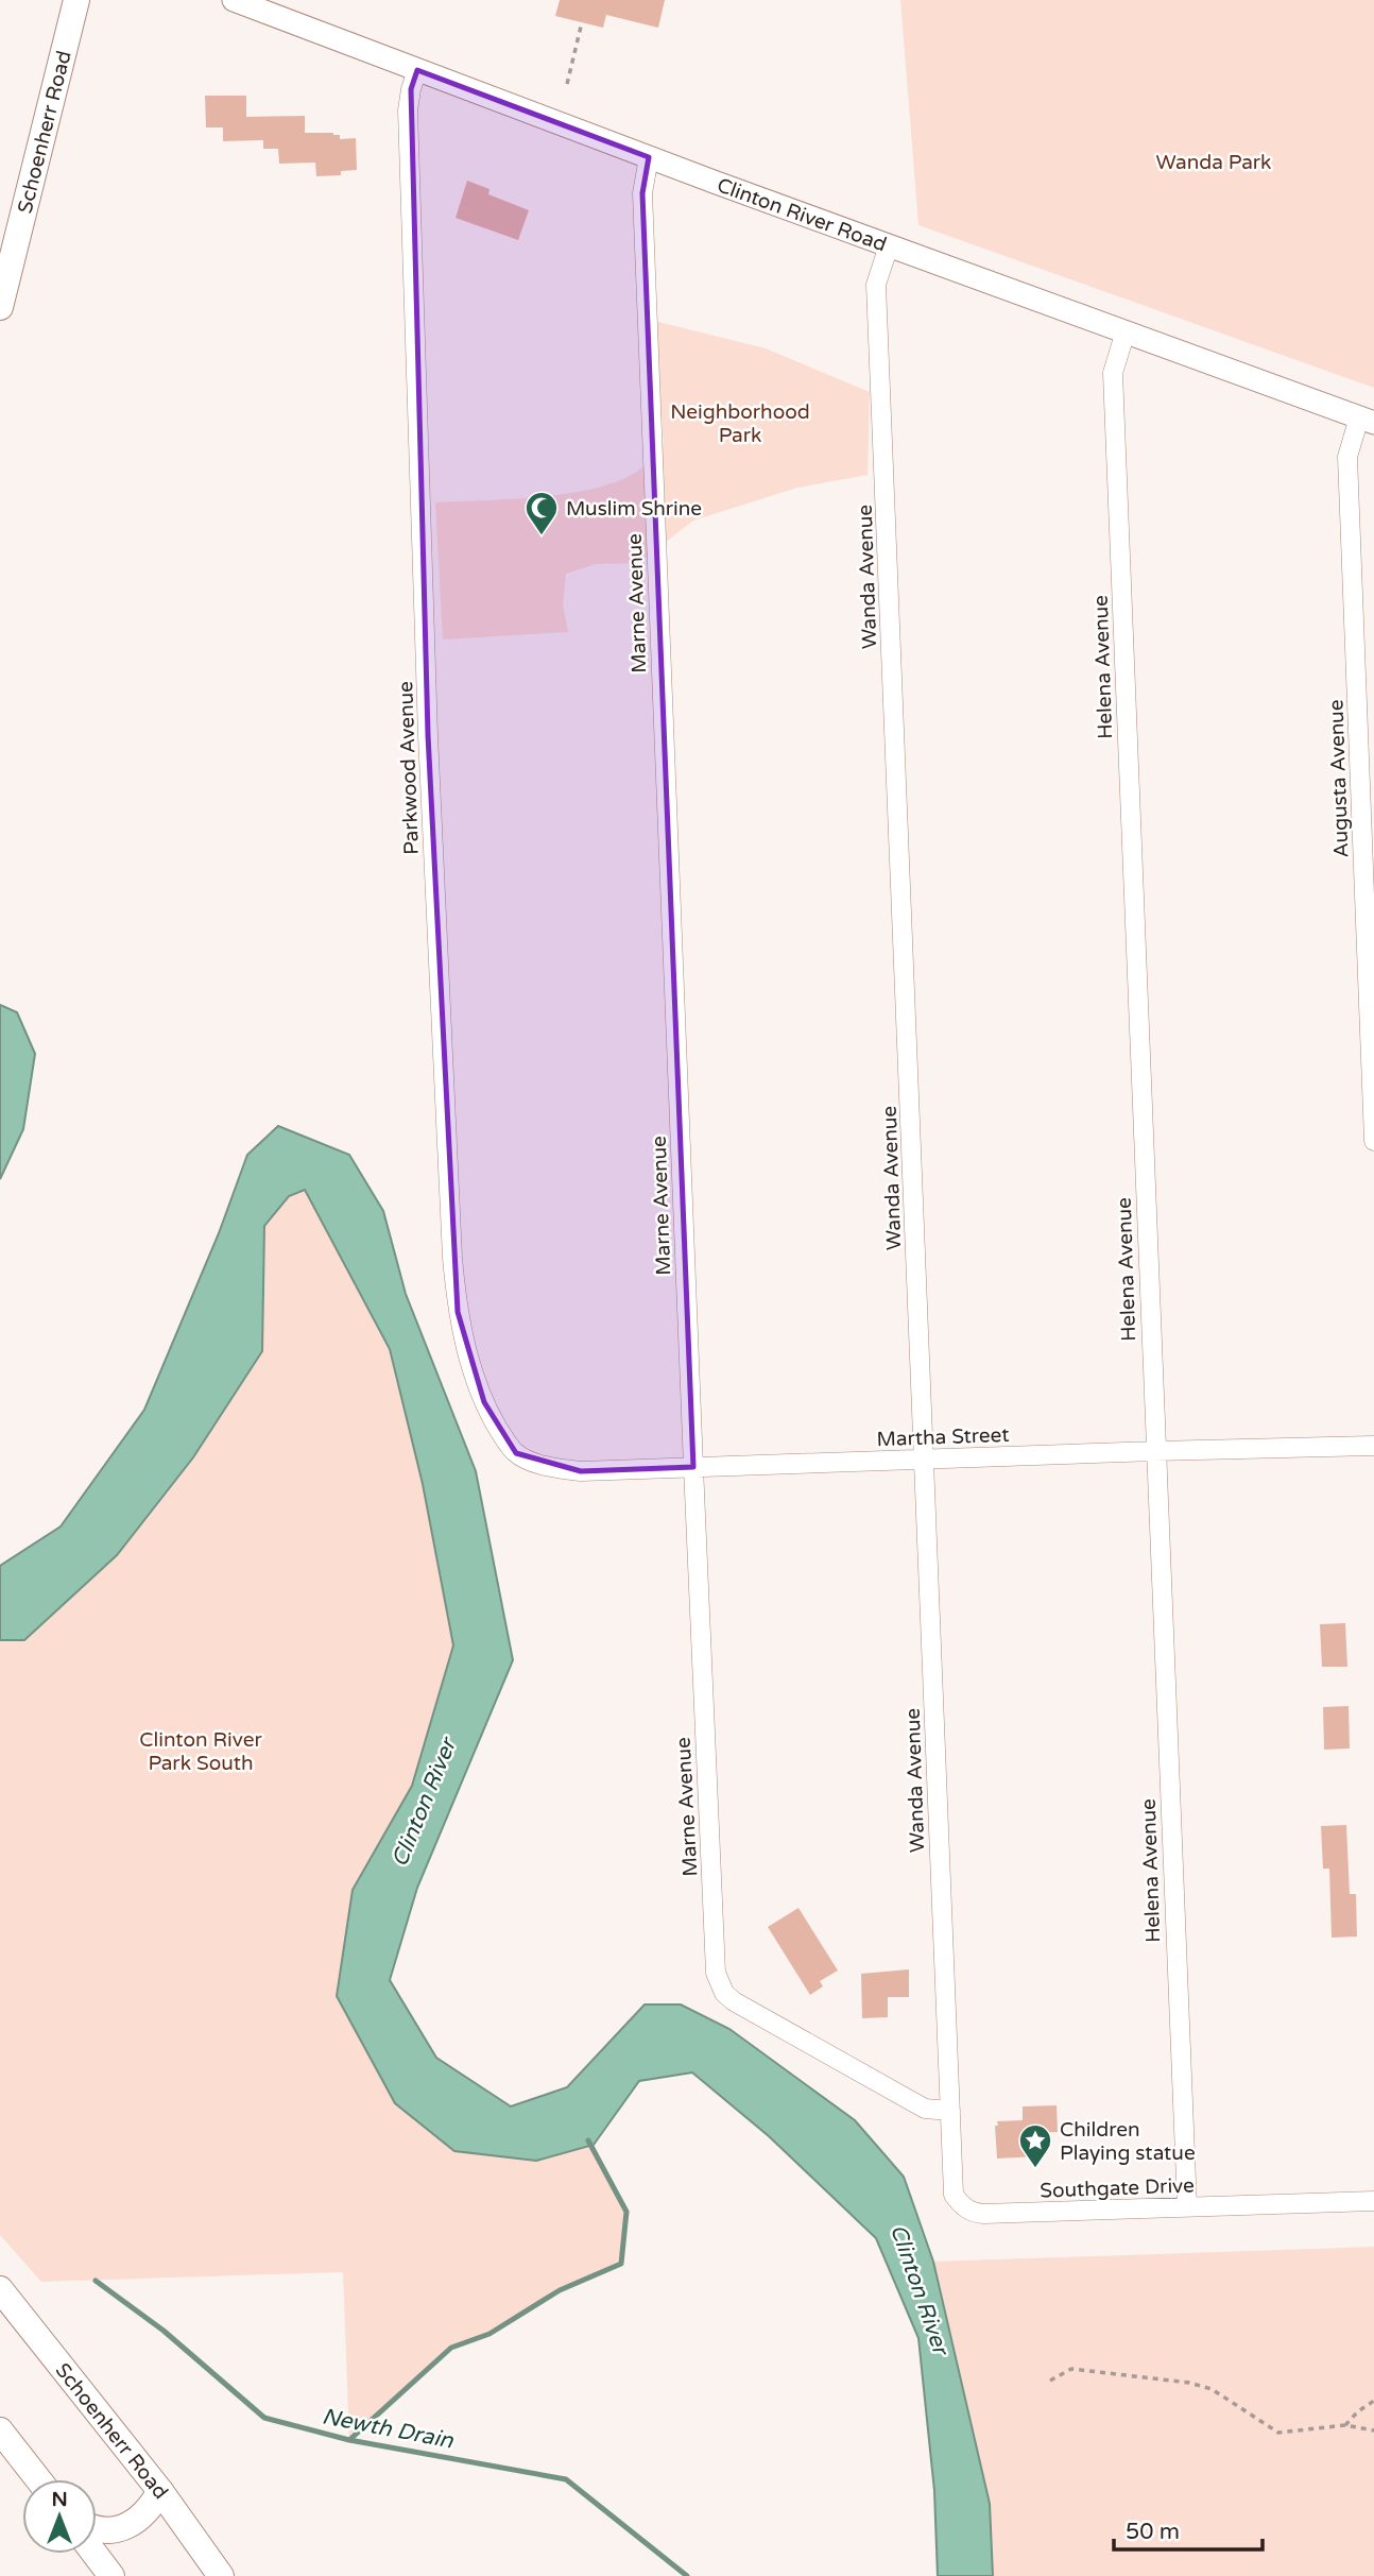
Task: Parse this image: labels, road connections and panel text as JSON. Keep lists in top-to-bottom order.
{
  "streets": {
    "main road": ["Schoenherr Road"],
    "street": [
      "Clinton River Road",
      "Wanda Avenue",
      "Marne Avenue",
      "Helena Avenue",
      "Parkwood Avenue",
      "Augusta Avenue",
      "Martha Street",
      "Southgate Drive"
    ]
  },
  "crossings": [
    ["Clinton River Road", "Wanda Avenue"],
    ["Clinton River Road", "Marne Avenue"],
    ["Clinton River Road", "Helena Avenue"],
    ["Clinton River Road", "Parkwood Avenue"],
    ["Clinton River Road", "Augusta Avenue"],
    ["Wanda Avenue", "Marne Avenue"],
    ["Wanda Avenue", "Martha Street"],
    ["Wanda Avenue", "Southgate Drive"],
    ["Marne Avenue", "Martha Street"],
    ["Marne Avenue", "Southgate Drive"],
    ["Helena Avenue", "Martha Street"],
    ["Helena Avenue", "Southgate Drive"],
    ["Parkwood Avenue", "Martha Street"]
  ],
  "water": ["Clinton River", "Newth Drain"],
  "parks": ["Wanda Park", "Neighborhood Park", "Clinton River Park South"],
  "places": {
    "mosque": ["Muslim Shrine"],
    "place": ["Children Playing statue"]
  },
  "scale_bar": "50 m",
  "north": "top"
}
